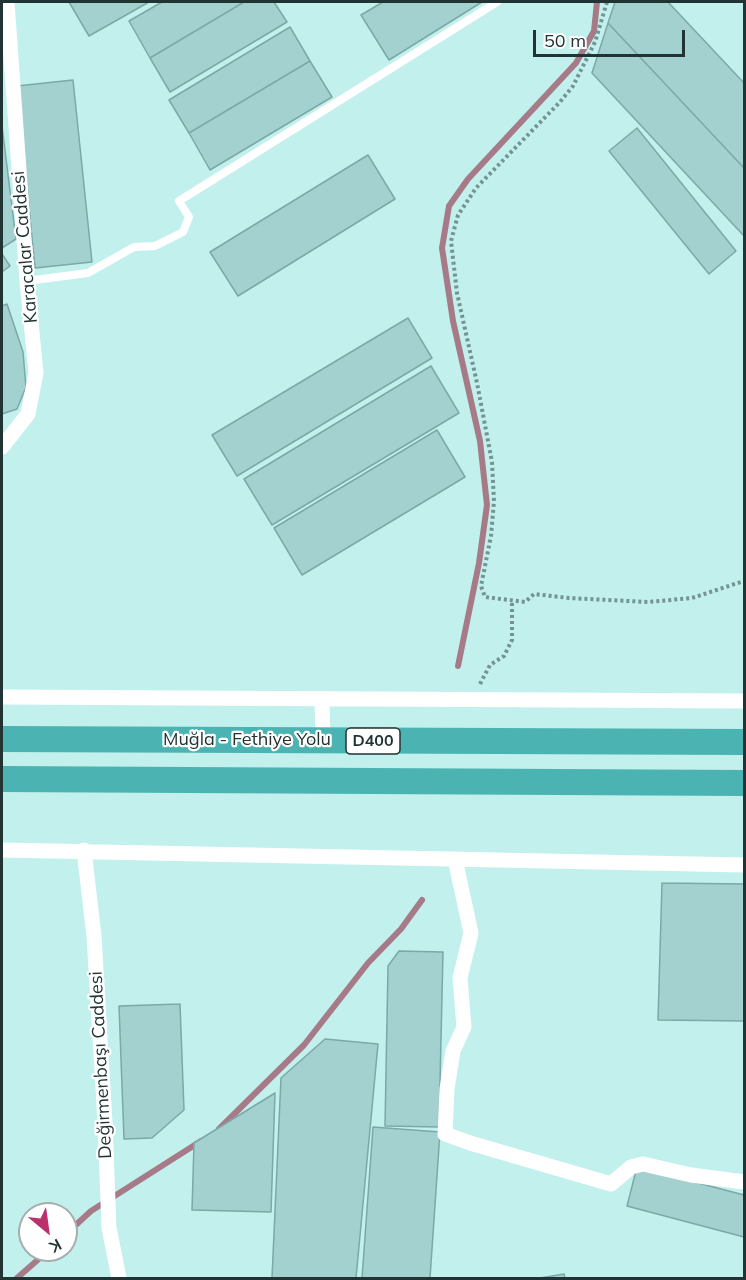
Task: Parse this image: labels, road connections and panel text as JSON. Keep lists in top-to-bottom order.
{
  "streets": {
    "highway": ["Muğla - Fethiye Yolu", "D400"],
    "street": ["Karacalar Caddesi", "Değirmenbaşı Caddesi"]
  },
  "scale_bar": "50 m",
  "north": "bottom right"
}
